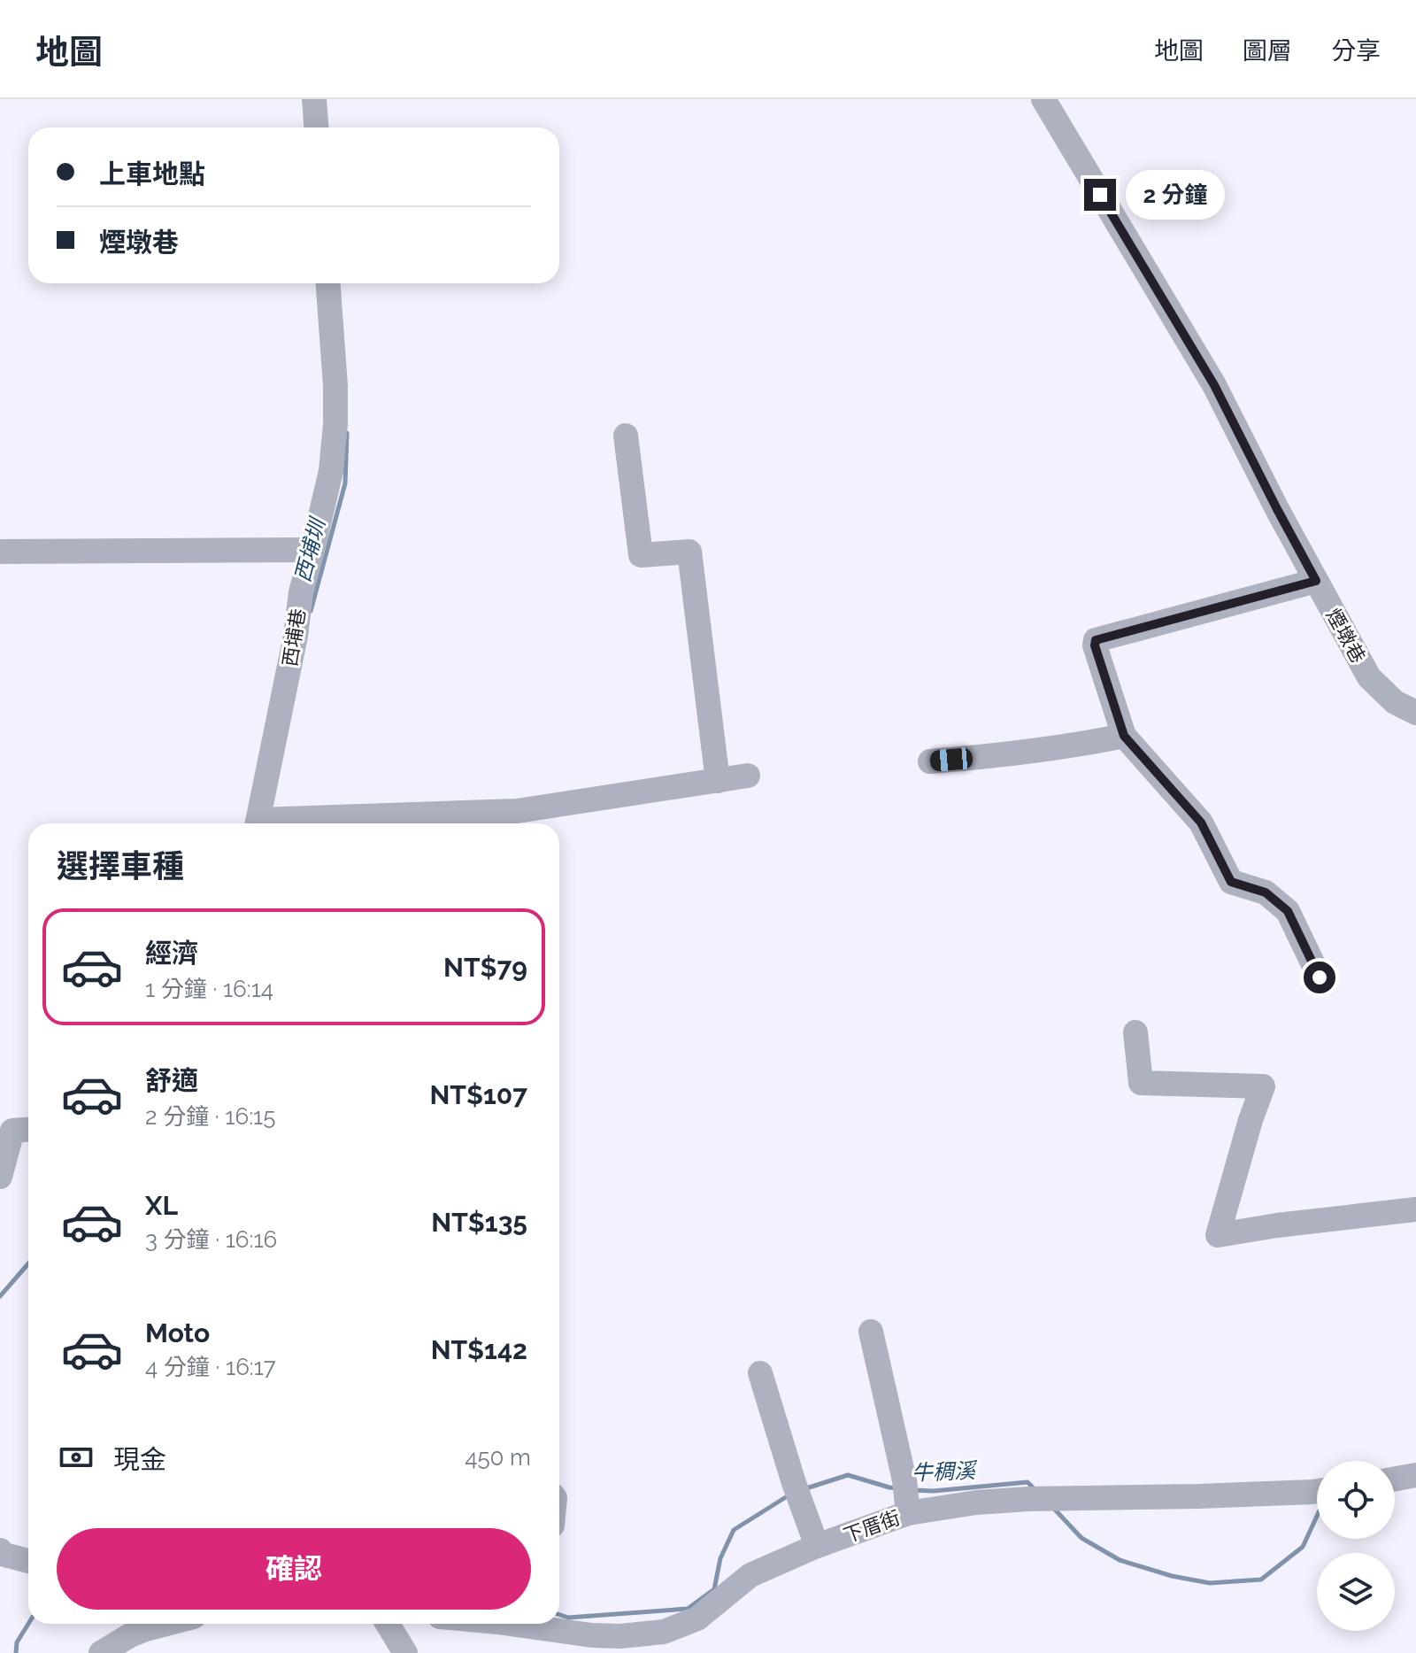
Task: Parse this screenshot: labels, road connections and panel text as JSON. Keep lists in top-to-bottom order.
{
  "streets": {
    "street": ["煙墩巷", "西埔巷", "下厝街"]
  },
  "water": ["西埔圳", "牛稠溪"],
  "page": {
    "header": "地圖",
    "nav": ["地圖", "圖層", "分享"],
    "banner": ["上車地點", "煙墩巷"],
    "bubble": "2 分鐘",
    "heading": "選擇車種",
    "list": [
      {
        "name": "經濟",
        "note": "1 分鐘 · 16:14",
        "value": "NT$79"
      },
      {
        "name": "舒適",
        "note": "2 分鐘 · 16:15",
        "value": "NT$107"
      },
      {
        "name": "XL",
        "note": "3 分鐘 · 16:16",
        "value": "NT$135"
      },
      {
        "name": "Moto",
        "note": "4 分鐘 · 16:17",
        "value": "NT$142"
      }
    ],
    "pay": ["現金", "450 m"],
    "buttons": "確認"
  }
}
